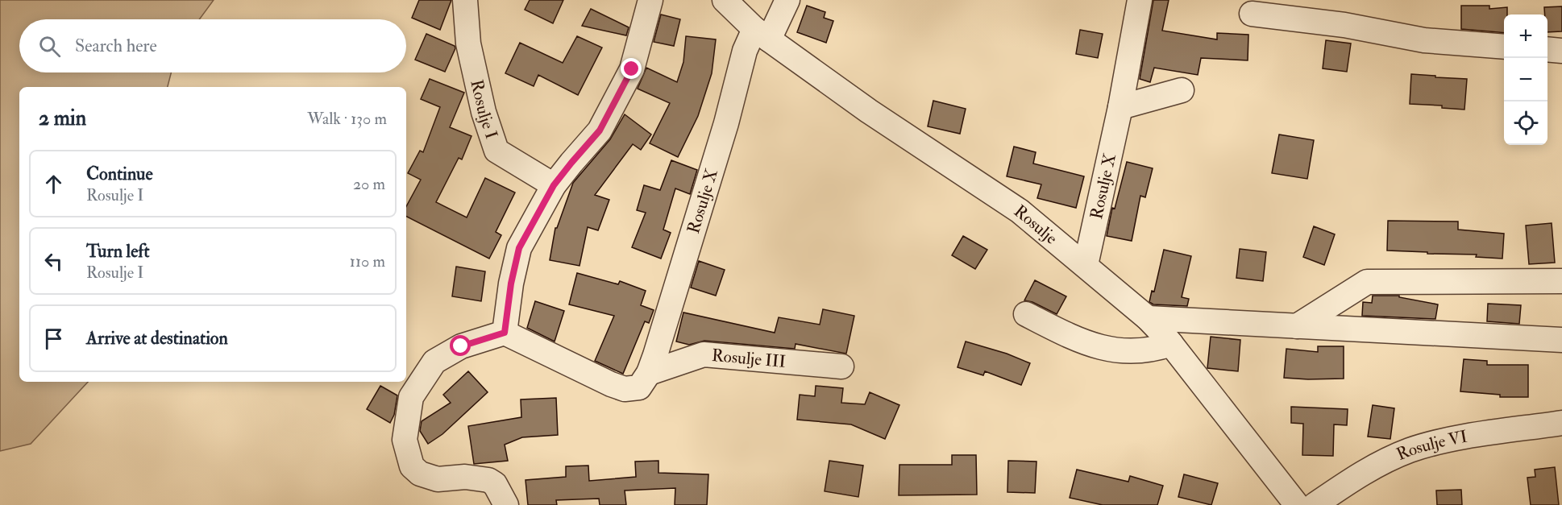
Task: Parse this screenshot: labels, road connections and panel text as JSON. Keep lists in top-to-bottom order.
{
  "streets": {
    "street": [
      "Rosulje I",
      "Rosulje X",
      "Rosulje",
      "Rosulje III",
      "Rosulje VI"
    ]
  },
  "crossings": [
    ["Rosulje X", "Rosulje"],
    ["Rosulje X", "Rosulje III"]
  ],
  "page": {
    "map_buttons": ["+", "−"],
    "search": "Search here",
    "heading": ["2 min", "Walk · 130 m"],
    "list": [
      ["Continue", "Rosulje I", "20 m"],
      ["Turn left", "Rosulje I", "110 m"],
      "Arrive at destination"
    ]
  }
}
